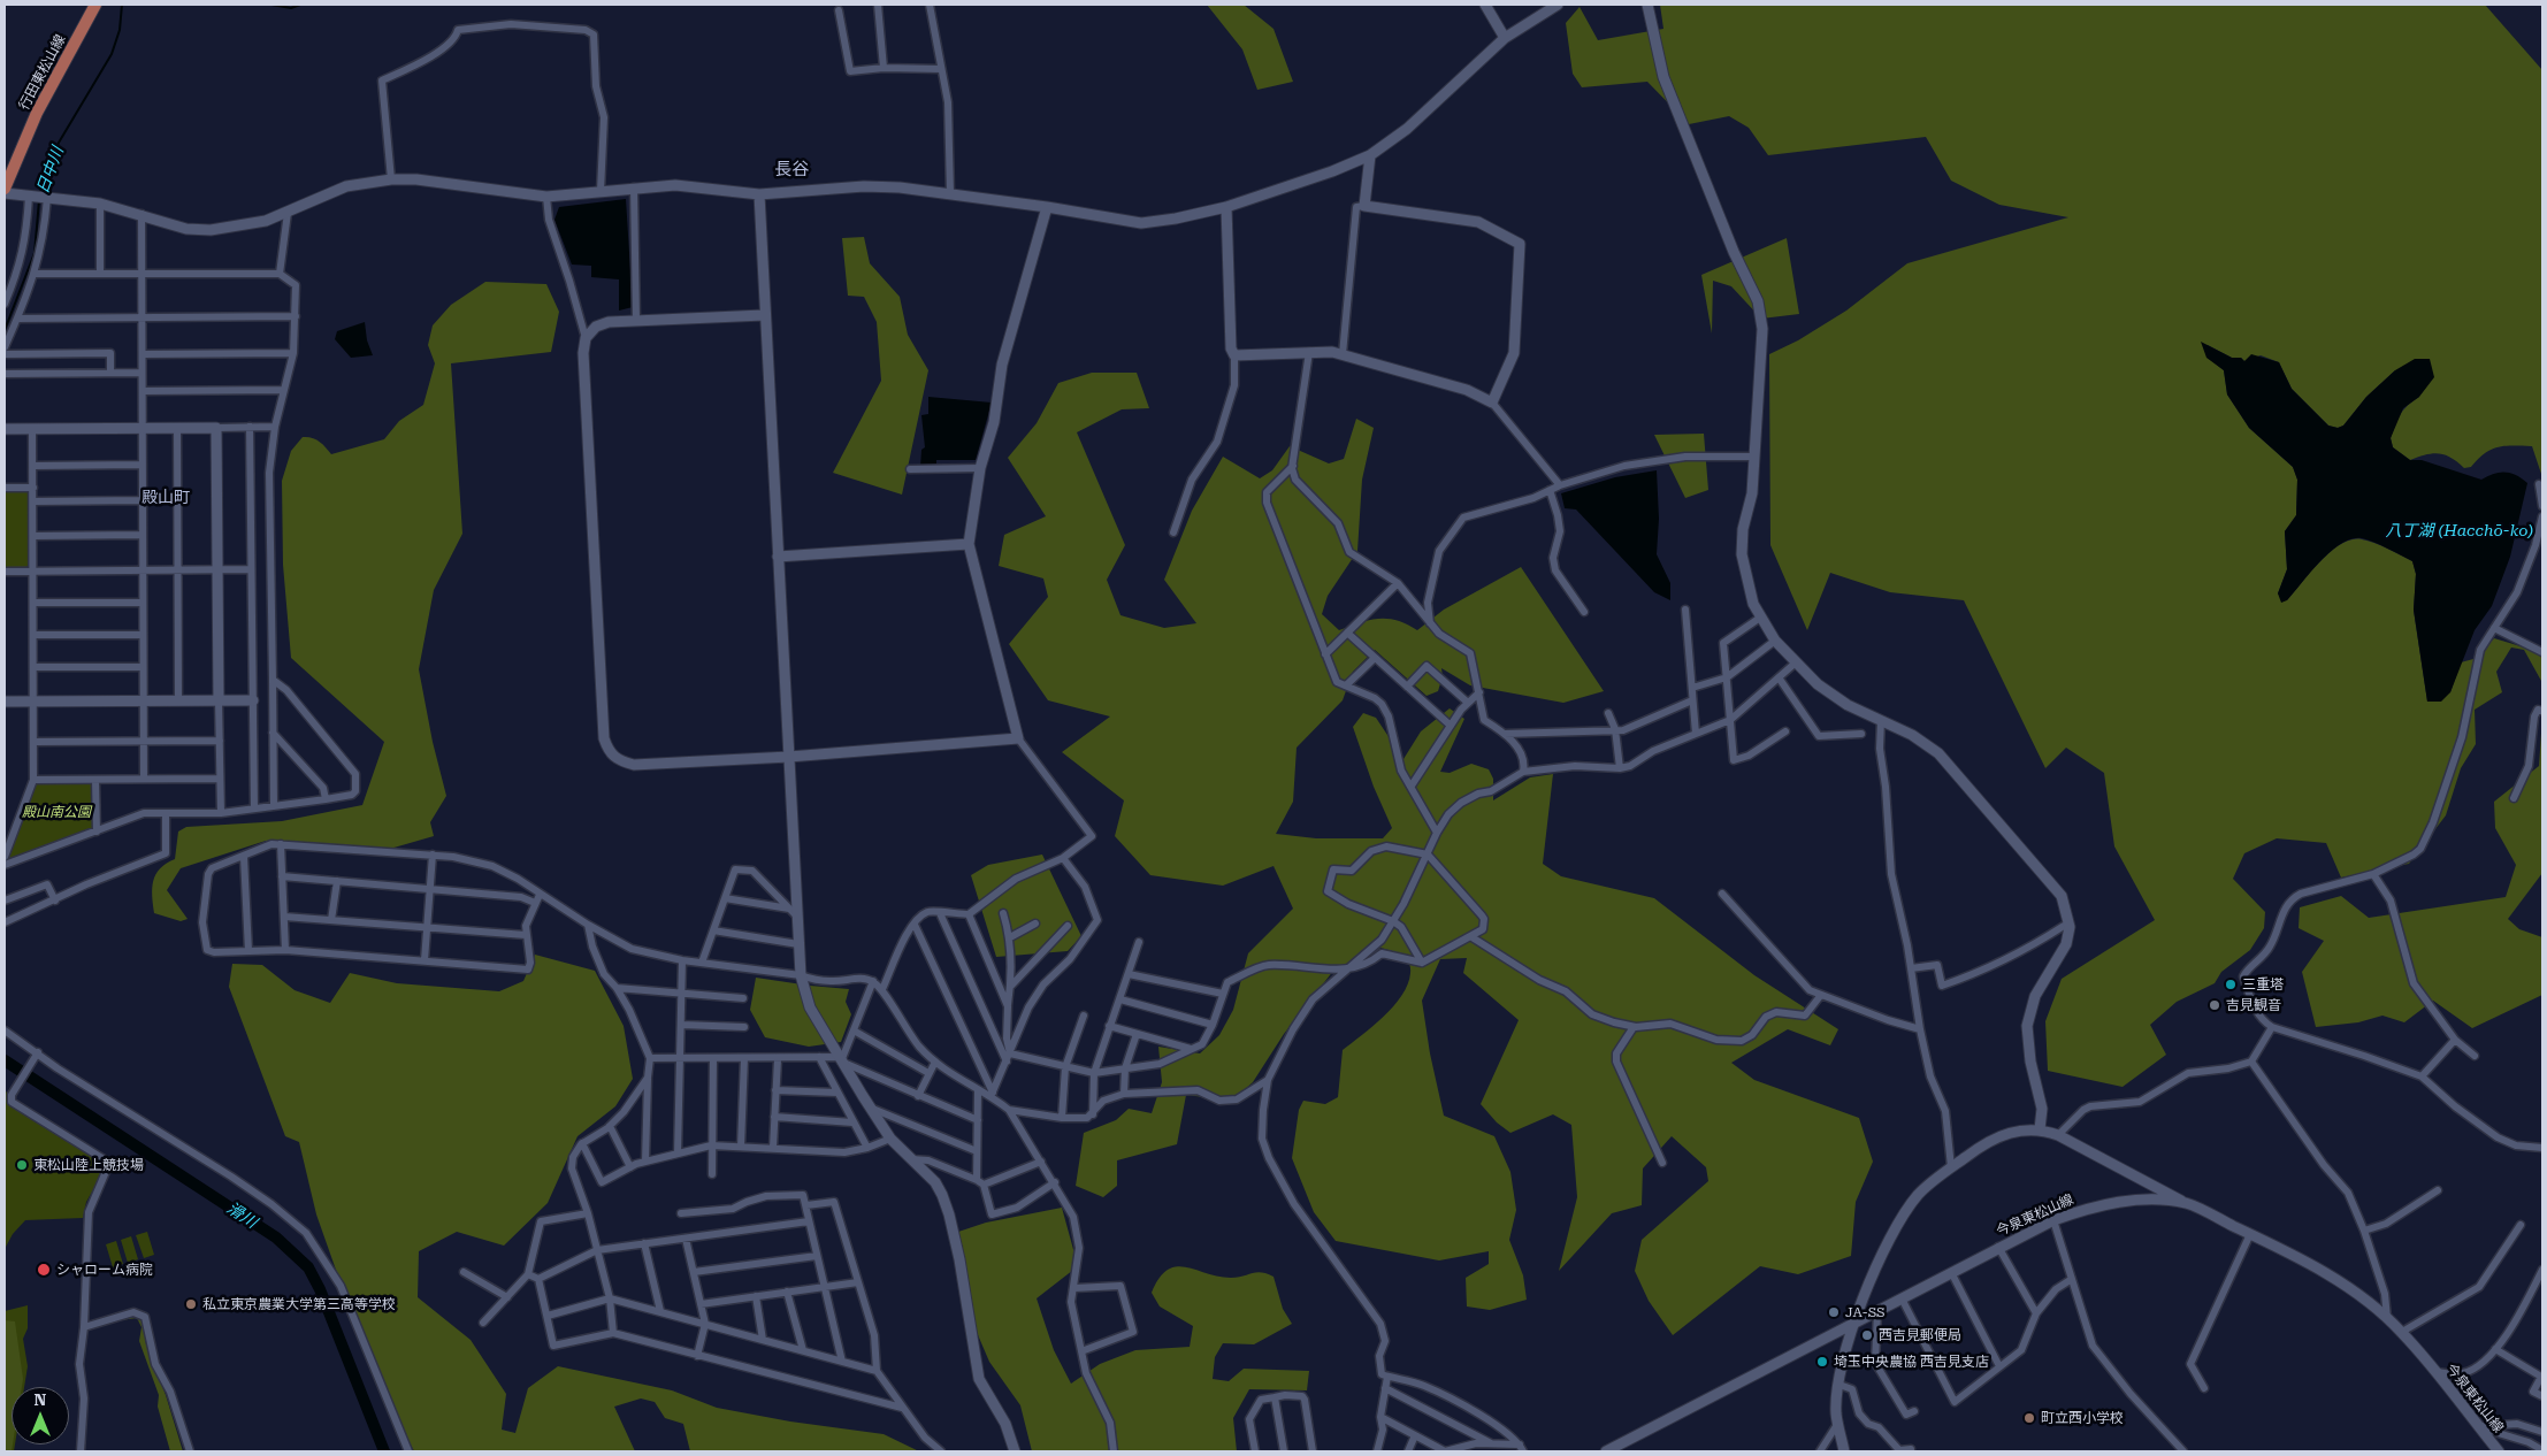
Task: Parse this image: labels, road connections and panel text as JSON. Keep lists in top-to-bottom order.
{
  "streets": {
    "main road": ["行田東松山線"],
    "street": ["今泉東松山線"]
  },
  "districts": ["長谷", "殿山町"],
  "water": ["日中川", "八丁湖 (Hacchō-ko)", "滑川"],
  "parks": ["殿山南公園"],
  "places": [
    "三重塔",
    "吉見観音",
    "東松山陸上競技場",
    "シャローム病院",
    "私立東京農業大学第三高等学校",
    "JA-SS",
    "西吉見郵便局",
    "埼玉中央農協 西吉見支店",
    "町立西小学校"
  ],
  "north": "top"
}
